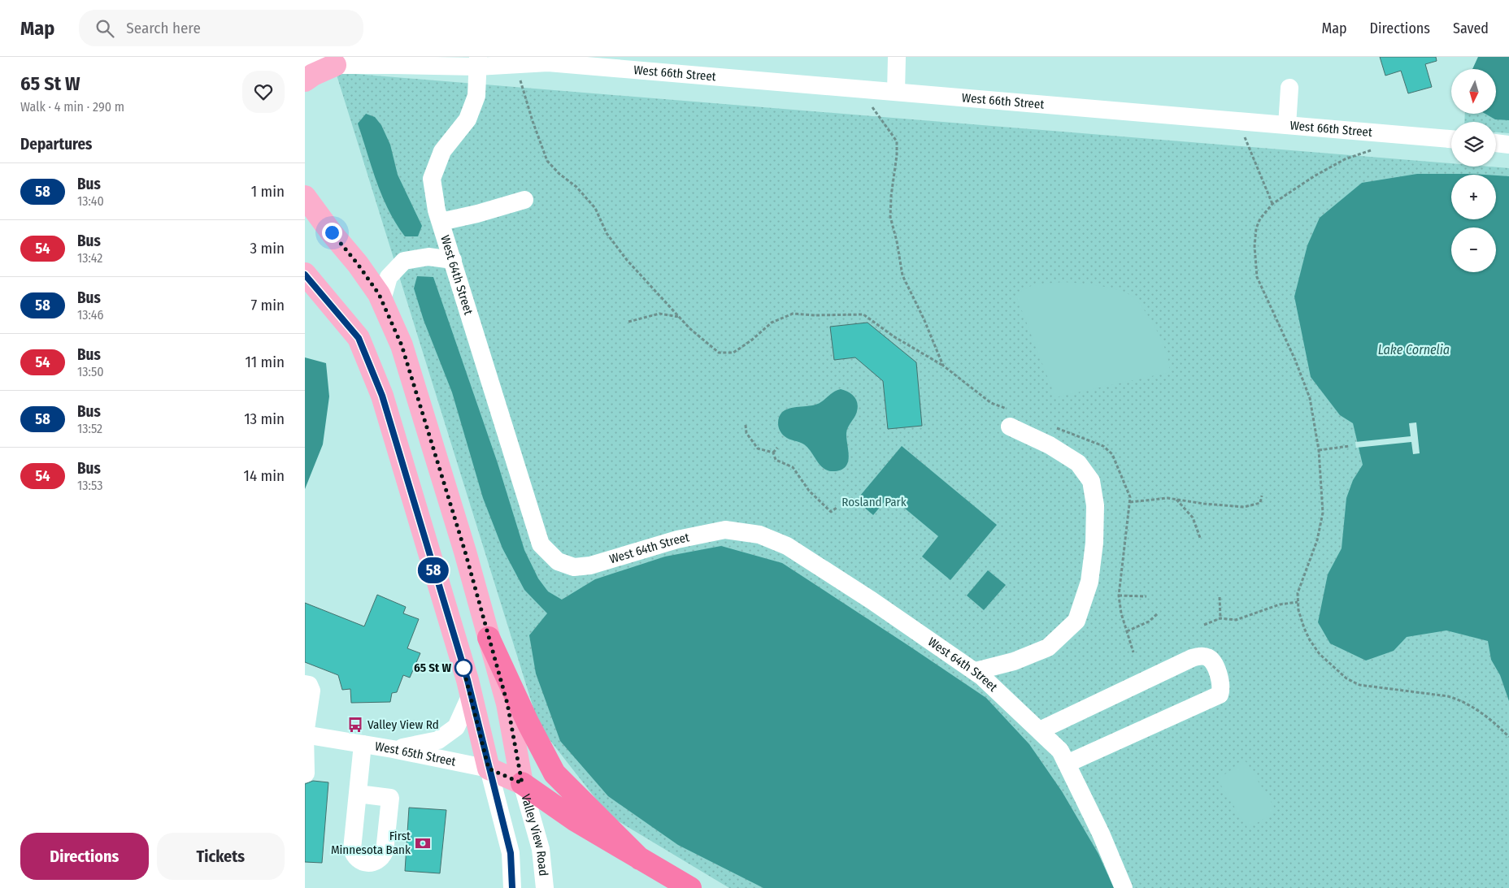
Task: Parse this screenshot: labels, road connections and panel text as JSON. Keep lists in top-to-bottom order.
{
  "streets": {
    "main road": ["West 65th Street", "Valley View Road"],
    "street": ["West 66th Street", "West 64th Street"]
  },
  "crossings": [
    ["West 66th Street", "West 64th Street"],
    ["West 65th Street", "Valley View Road"]
  ],
  "water": ["Lake Cornelia"],
  "parks": ["Rosland Park"],
  "places": {
    "other": ["65 St W"],
    "bus stop": ["Valley View Rd"],
    "bank": ["First Minnesota Bank"]
  },
  "lines": ["bus line 58"],
  "north": "bottom",
  "page": {
    "header": "Map",
    "search": "Search here",
    "nav": ["Map", "Directions", "Saved"],
    "heading": [
      ["65 St W", "Walk · 4 min · 290 m"],
      "Departures"
    ],
    "on_map": "58",
    "map_buttons": ["+", "−"],
    "list": [
      {
        "mark": "58",
        "name": "Bus",
        "note": "13:40",
        "value": "1 min"
      },
      {
        "mark": "54",
        "name": "Bus",
        "note": "13:42",
        "value": "3 min"
      },
      {
        "mark": "58",
        "name": "Bus",
        "note": "13:46",
        "value": "7 min"
      },
      {
        "mark": "54",
        "name": "Bus",
        "note": "13:50",
        "value": "11 min"
      },
      {
        "mark": "58",
        "name": "Bus",
        "note": "13:52",
        "value": "13 min"
      },
      {
        "mark": "54",
        "name": "Bus",
        "note": "13:53",
        "value": "14 min"
      }
    ],
    "buttons": ["Directions", "Tickets"]
  }
}
